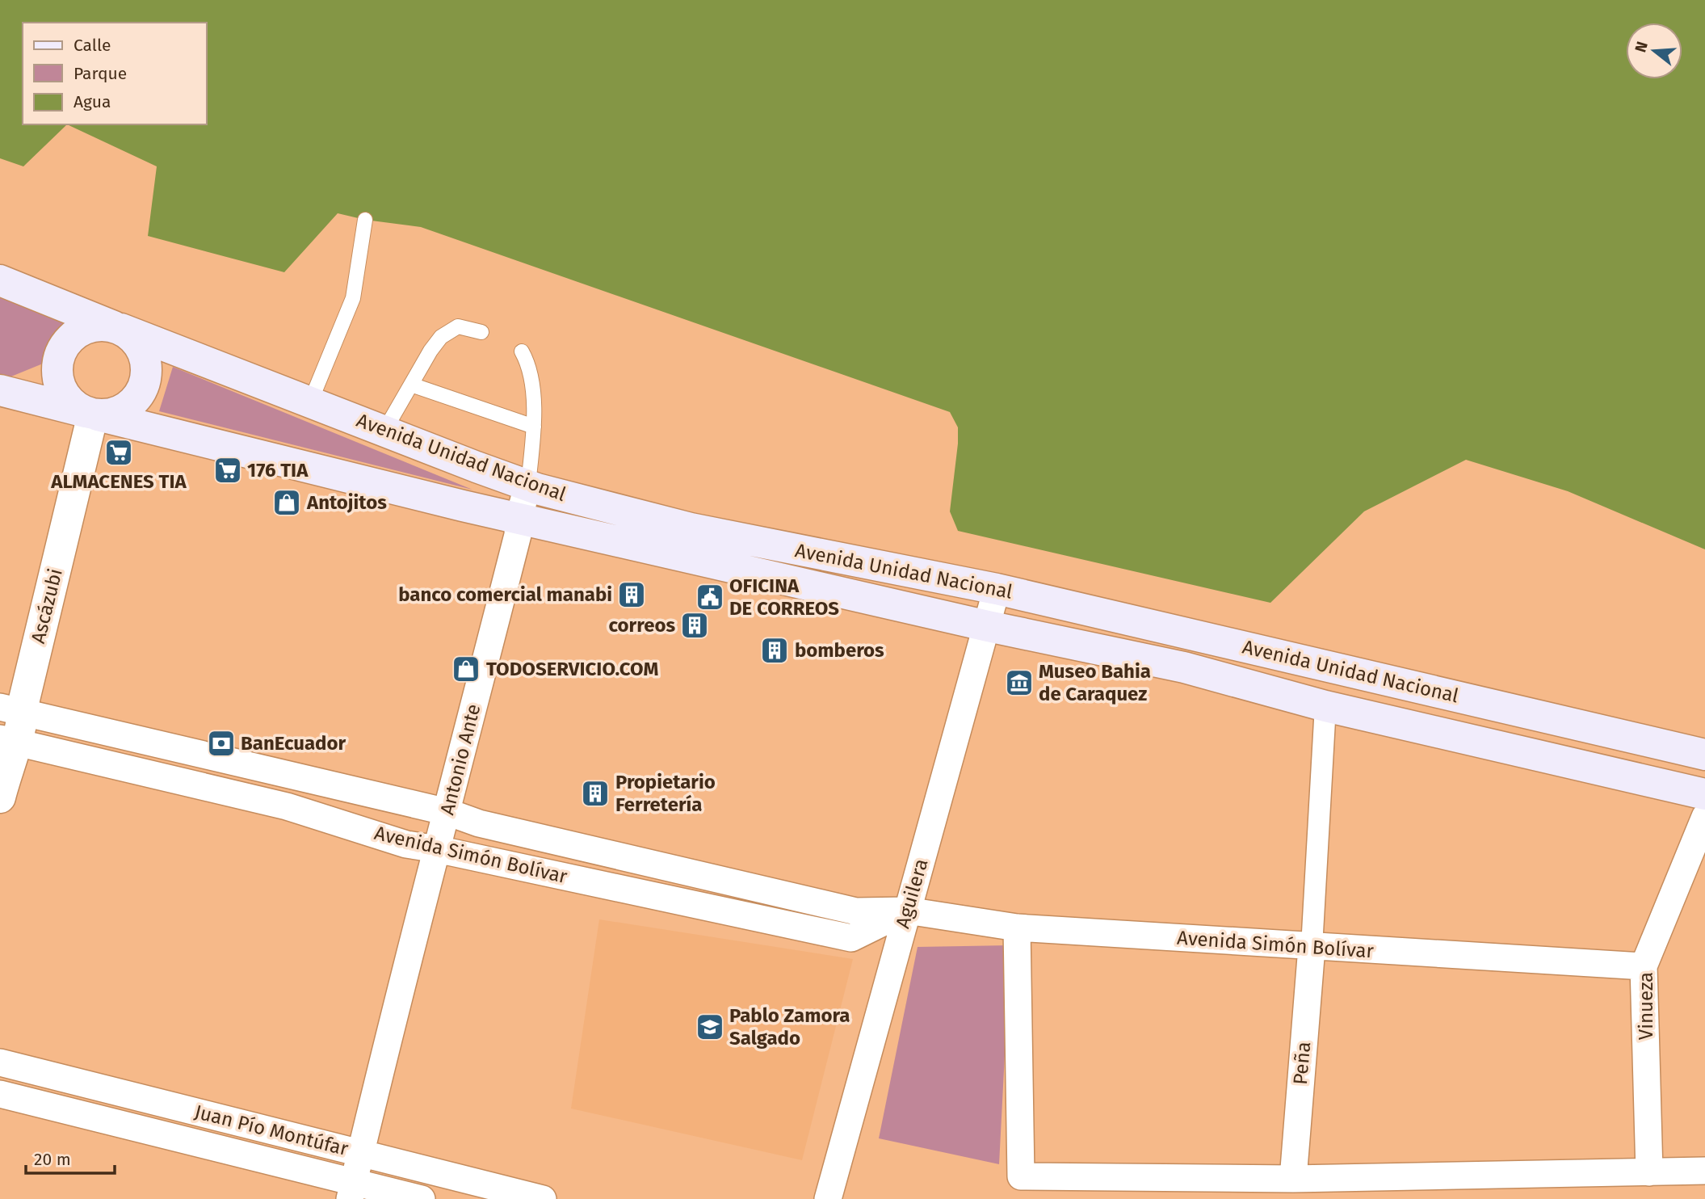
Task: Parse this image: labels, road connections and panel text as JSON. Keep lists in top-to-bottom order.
{
  "streets": {
    "main road": ["Avenida Unidad Nacional"],
    "street": [
      "Ascázubi",
      "Antonio Ante",
      "Avenida Simón Bolívar",
      "Aguilera",
      "Vinueza",
      "Peña",
      "Juan Pío Montúfar"
    ]
  },
  "crossings": [
    ["Avenida Unidad Nacional", "Ascázubi"],
    ["Avenida Unidad Nacional", "Antonio Ante"],
    ["Avenida Unidad Nacional", "Aguilera"],
    ["Ascázubi", "Avenida Simón Bolívar"],
    ["Antonio Ante", "Avenida Simón Bolívar"],
    ["Antonio Ante", "Juan Pío Montúfar"],
    ["Avenida Simón Bolívar", "Aguilera"],
    ["Avenida Simón Bolívar", "Vinueza"],
    ["Avenida Simón Bolívar", "Peña"]
  ],
  "places": {
    "supermarket": ["ALMACENES TIA", "176 TIA"],
    "shop": ["Antojitos", "TODOSERVICIO.COM"],
    "building": [
      "banco comercial manabi",
      "correos",
      "bomberos",
      "Propietario Ferretería"
    ],
    "public building": ["OFICINA DE CORREOS"],
    "museum": ["Museo Bahia de Caraquez"],
    "bank": ["BanEcuador"],
    "school or university": ["Pablo Zamora Salgado"]
  },
  "legend": ["Calle", "Parque", "Agua"],
  "scale_bar": "20 m",
  "north": "left"
}
